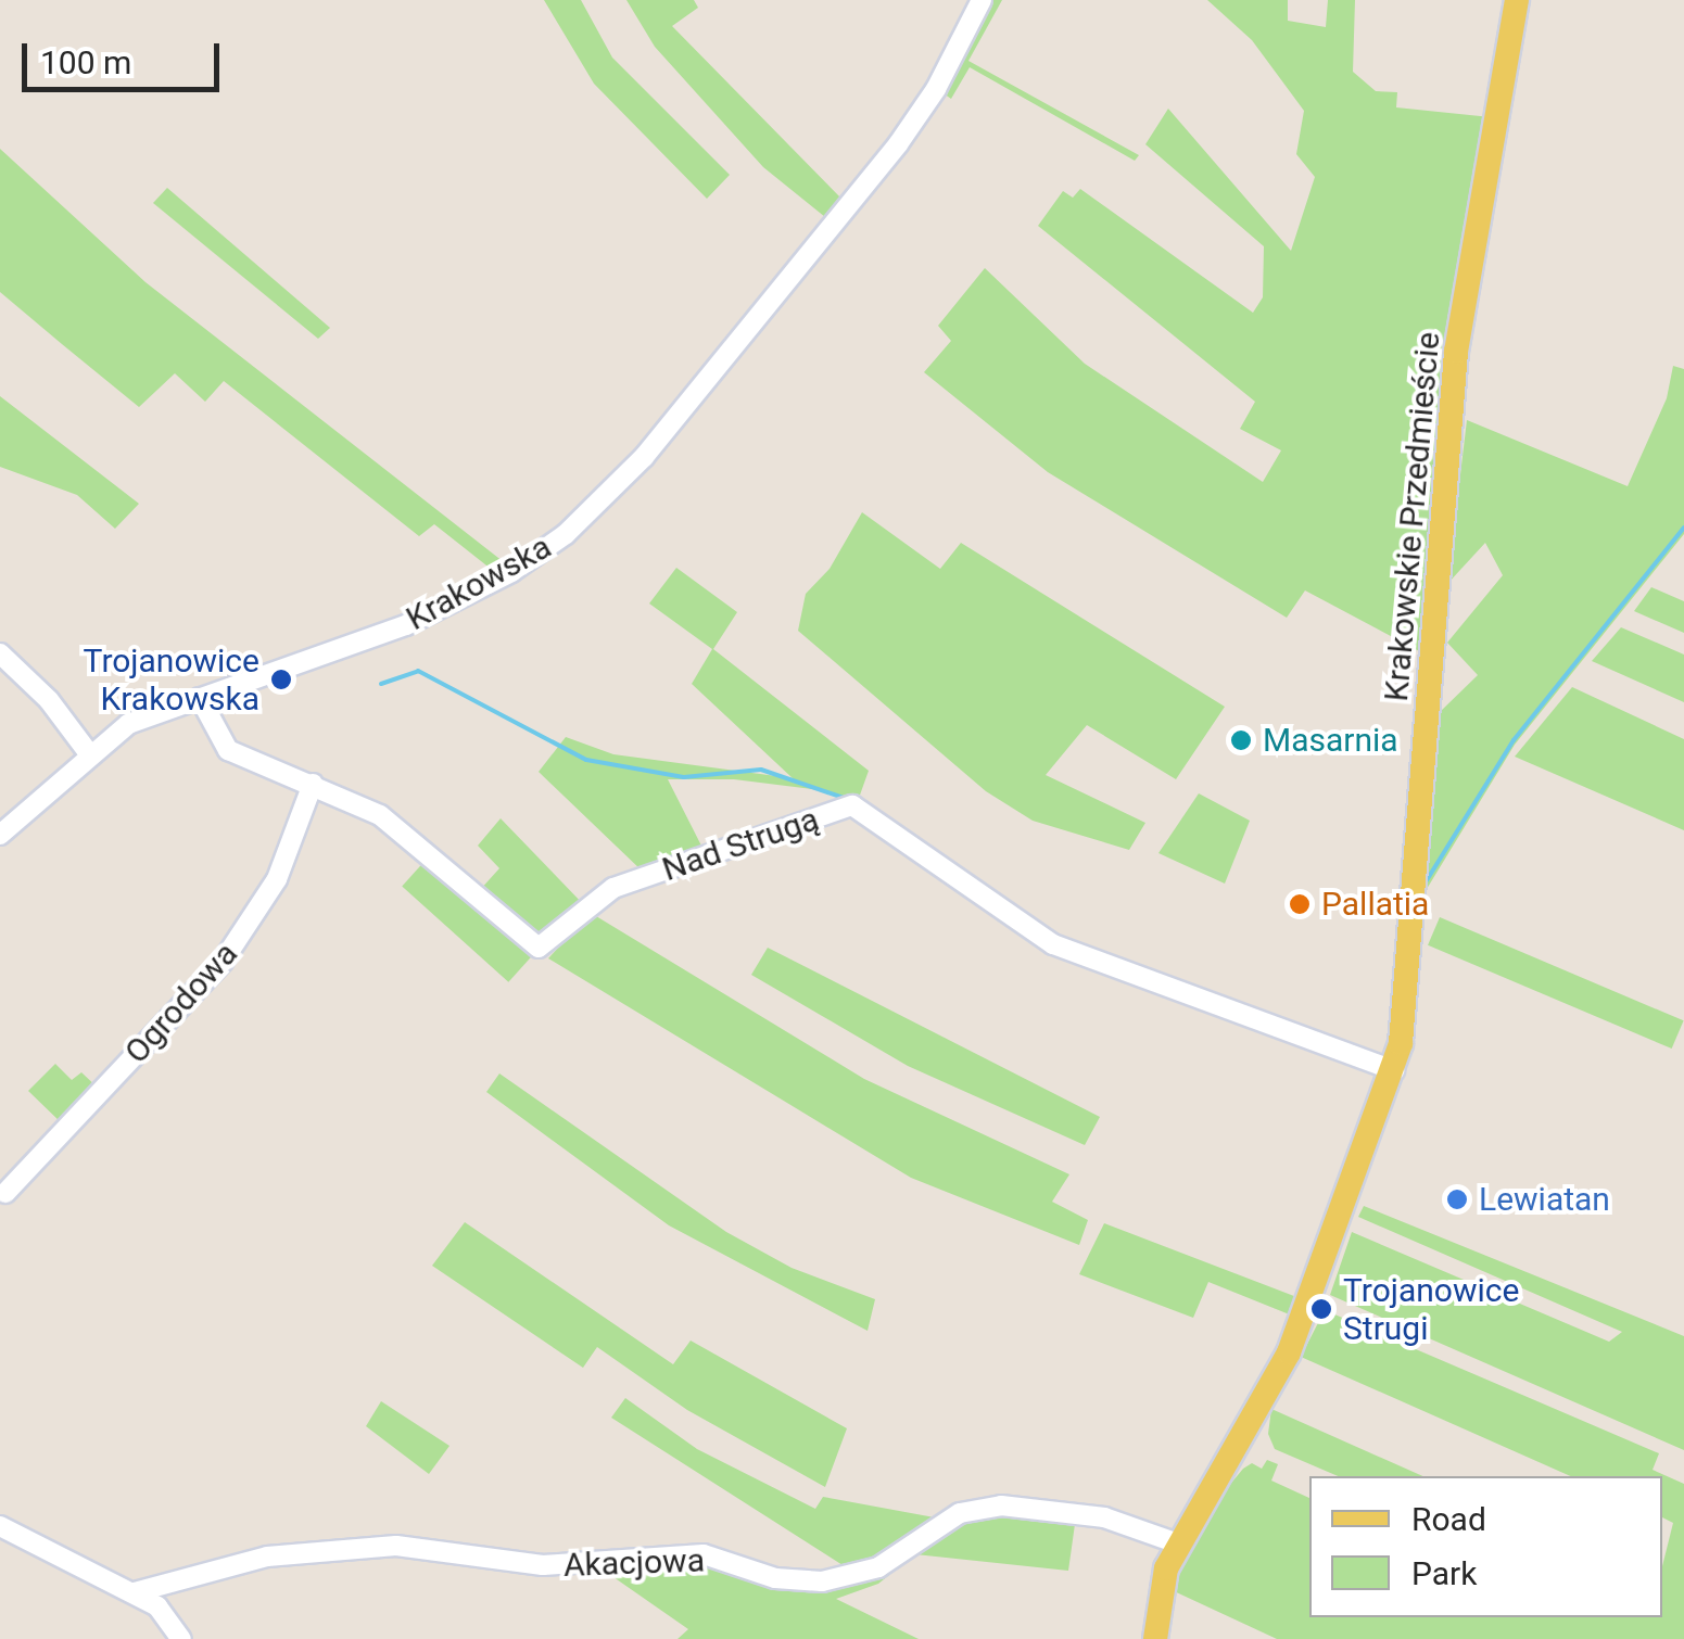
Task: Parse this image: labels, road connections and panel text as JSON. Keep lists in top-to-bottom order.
{
  "streets": {
    "main road": ["Krakowskie Przedmieście"],
    "street": [
      "Krakowska",
      "Nad Strugą",
      "Ogrodowa",
      "Akacjowa"
    ]
  },
  "crossings": [
    ["Krakowskie Przedmieście", "Nad Strugą"],
    ["Krakowskie Przedmieście", "Akacjowa"],
    ["Krakowska", "Nad Strugą"],
    ["Nad Strugą", "Ogrodowa"]
  ],
  "places": [
    "Trojanowice Krakowska",
    "Masarnia",
    "Pallatia",
    "Lewiatan",
    "Trojanowice Strugi"
  ],
  "legend": ["Road", "Park"],
  "scale_bar": "100 m"
}
